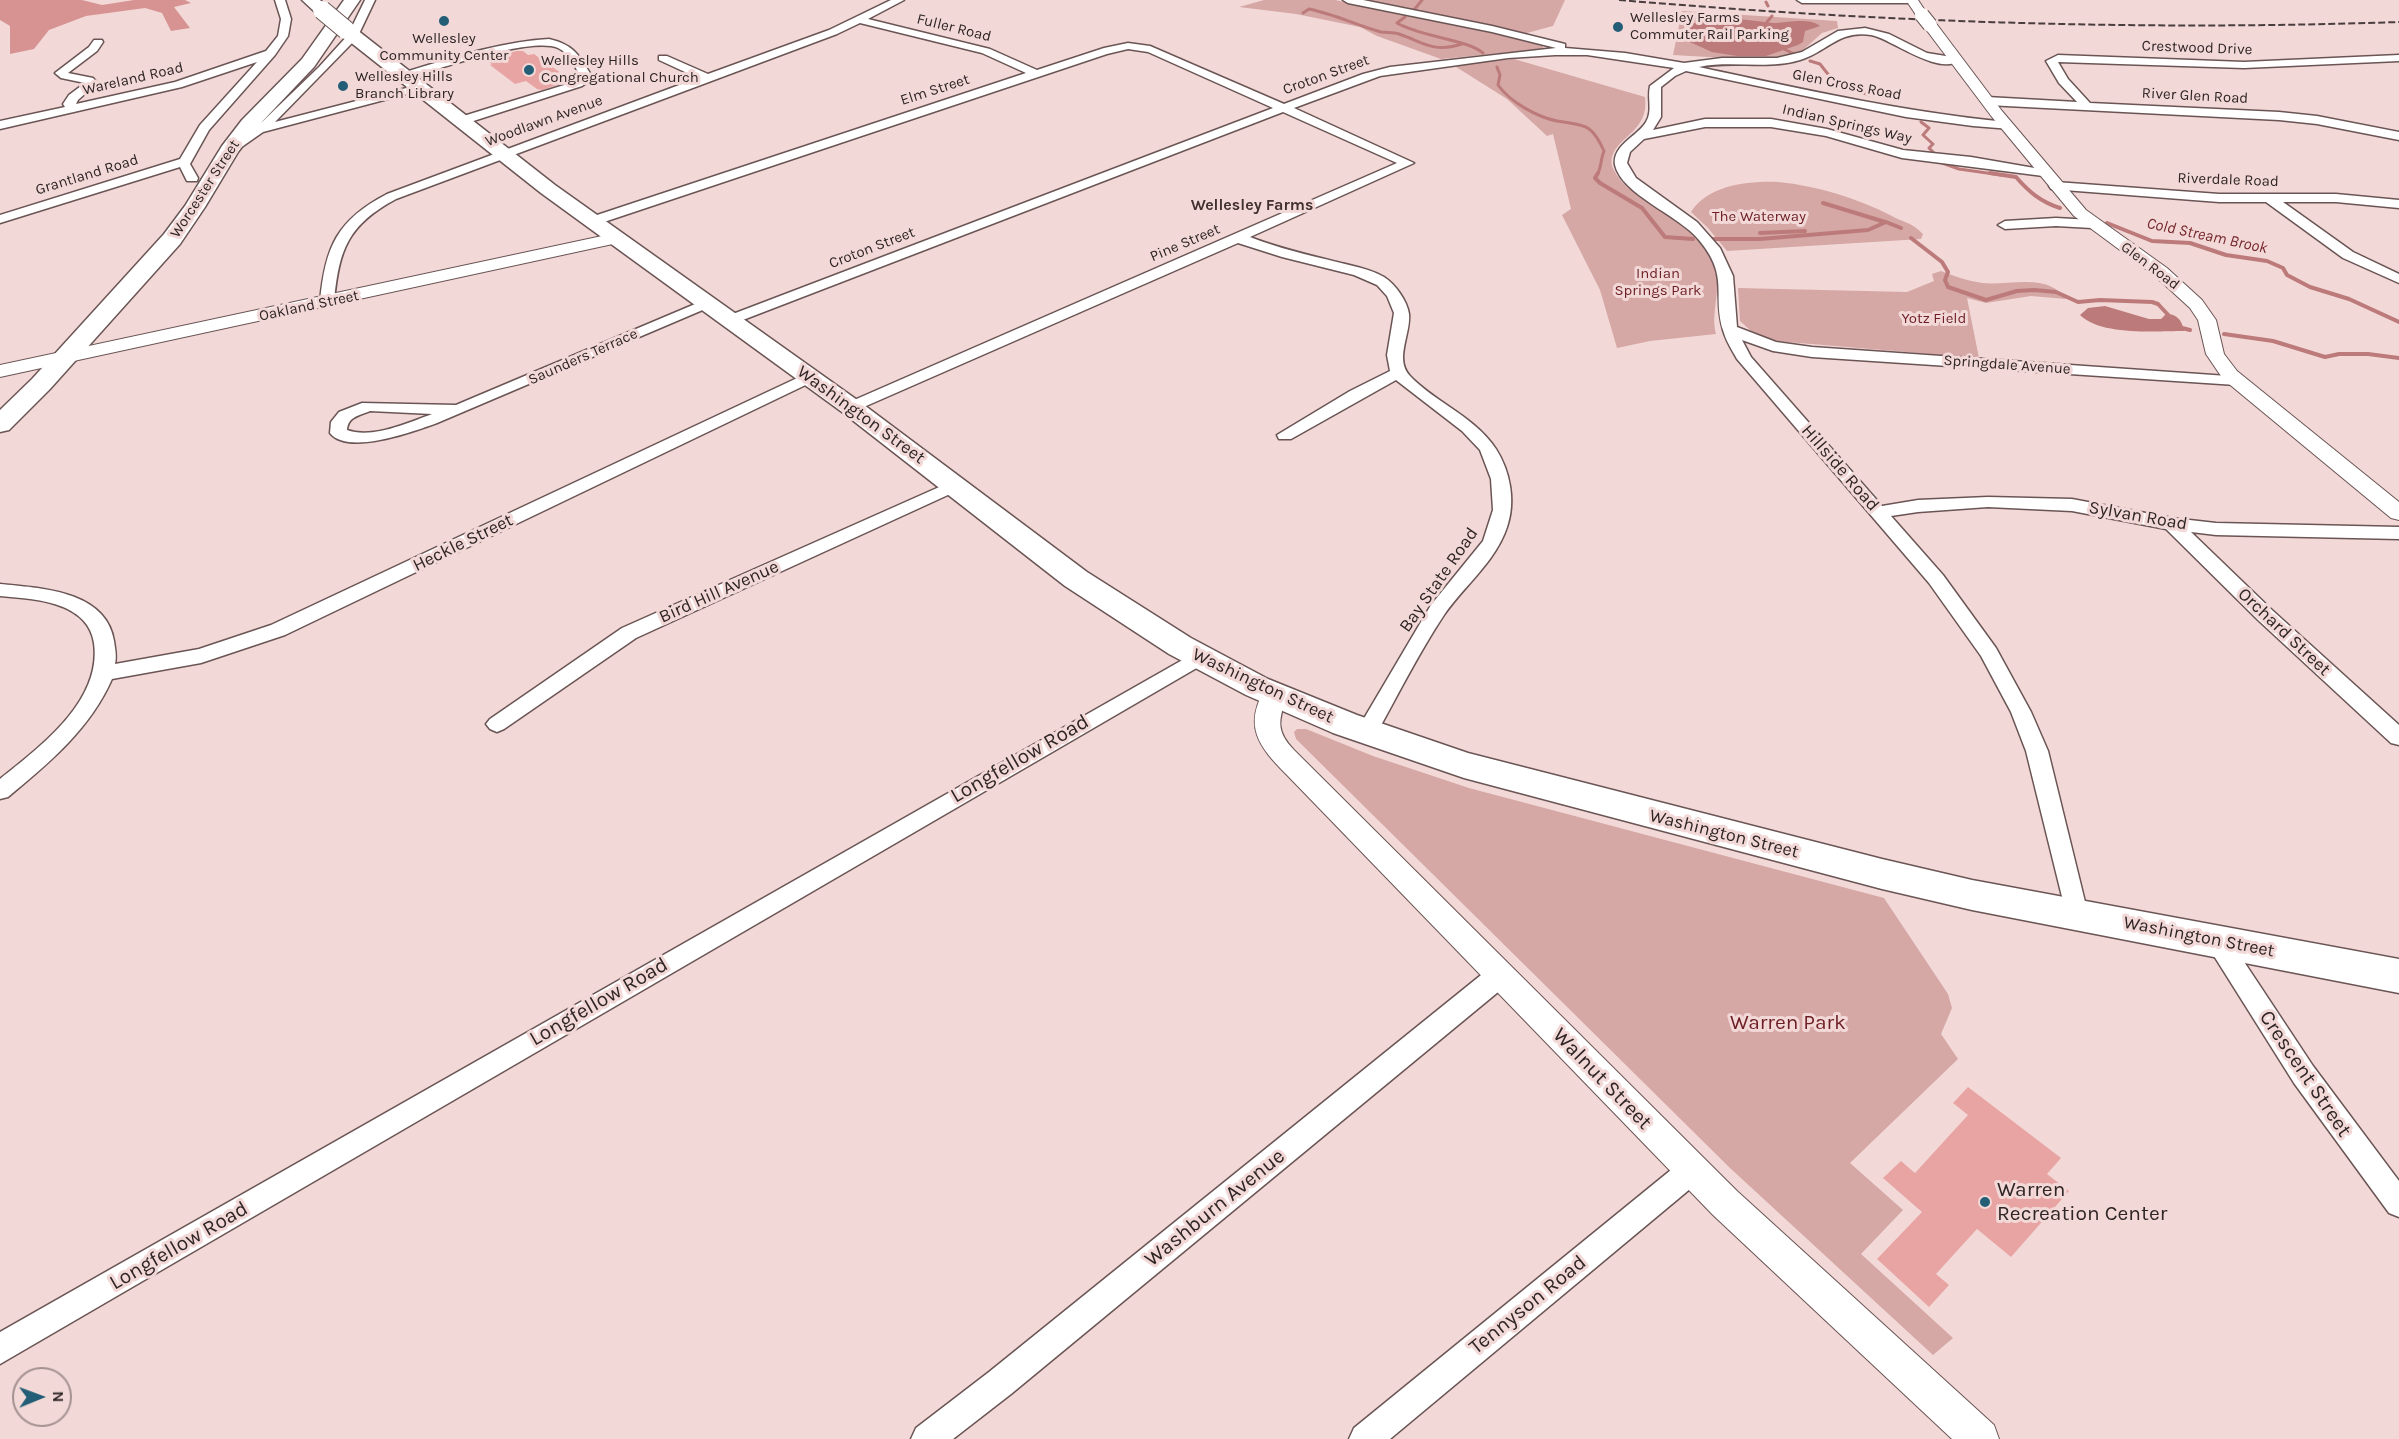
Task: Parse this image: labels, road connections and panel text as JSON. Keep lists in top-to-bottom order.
{
  "streets": {
    "main road": ["Worcester Street", "Washington Street"],
    "street": [
      "Fuller Road",
      "Crestwood Drive",
      "Croton Street",
      "Wareland Road",
      "Glen Cross Road",
      "Elm Street",
      "River Glen Road",
      "Woodlawn Avenue",
      "Indian Springs Way",
      "Grantland Road",
      "Riverdale Road",
      "Pine Street",
      "Glen Road",
      "Oakland Street",
      "Saunders Terrace",
      "Springdale Avenue",
      "Hillside Road",
      "Sylvan Road",
      "Heckle Street",
      "Bay State Road",
      "Bird Hill Avenue",
      "Orchard Street",
      "Longfellow Road",
      "Crescent Street",
      "Walnut Street",
      "Washburn Avenue",
      "Tennyson Road"
    ]
  },
  "crossings": [
    ["Fuller Road", "Elm Street"],
    ["Fuller Road", "Woodlawn Avenue"],
    ["Crestwood Drive", "River Glen Road"],
    ["Croton Street", "Glen Cross Road"],
    ["Croton Street", "Elm Street"],
    ["Croton Street", "Pine Street"],
    ["Croton Street", "Glen Road"],
    ["Croton Street", "Washington Street"],
    ["Glen Cross Road", "Glen Road"],
    ["Elm Street", "Pine Street"],
    ["Elm Street", "Washington Street"],
    ["River Glen Road", "Glen Road"],
    ["Woodlawn Avenue", "Oakland Street"],
    ["Woodlawn Avenue", "Washington Street"],
    ["Indian Springs Way", "Riverdale Road"],
    ["Indian Springs Way", "Glen Road"],
    ["Indian Springs Way", "Hillside Road"],
    ["Grantland Road", "Worcester Street"],
    ["Riverdale Road", "Glen Road"],
    ["Worcester Street", "Oakland Street"],
    ["Worcester Street", "Washington Street"],
    ["Pine Street", "Washington Street"],
    ["Glen Road", "Springdale Avenue"],
    ["Oakland Street", "Washington Street"],
    ["Saunders Terrace", "Washington Street"],
    ["Springdale Avenue", "Hillside Road"],
    ["Washington Street", "Hillside Road"],
    ["Washington Street", "Heckle Street"],
    ["Washington Street", "Bay State Road"],
    ["Washington Street", "Bird Hill Avenue"],
    ["Washington Street", "Longfellow Road"],
    ["Washington Street", "Crescent Street"],
    ["Washington Street", "Walnut Street"],
    ["Hillside Road", "Sylvan Road"],
    ["Sylvan Road", "Orchard Street"],
    ["Walnut Street", "Washburn Avenue"],
    ["Walnut Street", "Tennyson Road"]
  ],
  "districts": ["Wellesley Farms"],
  "water": ["Cold Stream Brook"],
  "parks": [
    "The Waterway",
    "Indian Springs Park",
    "Yotz Field",
    "Warren Park"
  ],
  "places": [
    "Wellesley Community Center",
    "Wellesley Farms Commuter Rail Parking",
    "Wellesley Hills Congregational Church",
    "Wellesley Hills Branch Library",
    "Warren Recreation Center"
  ],
  "north": "right"
}
